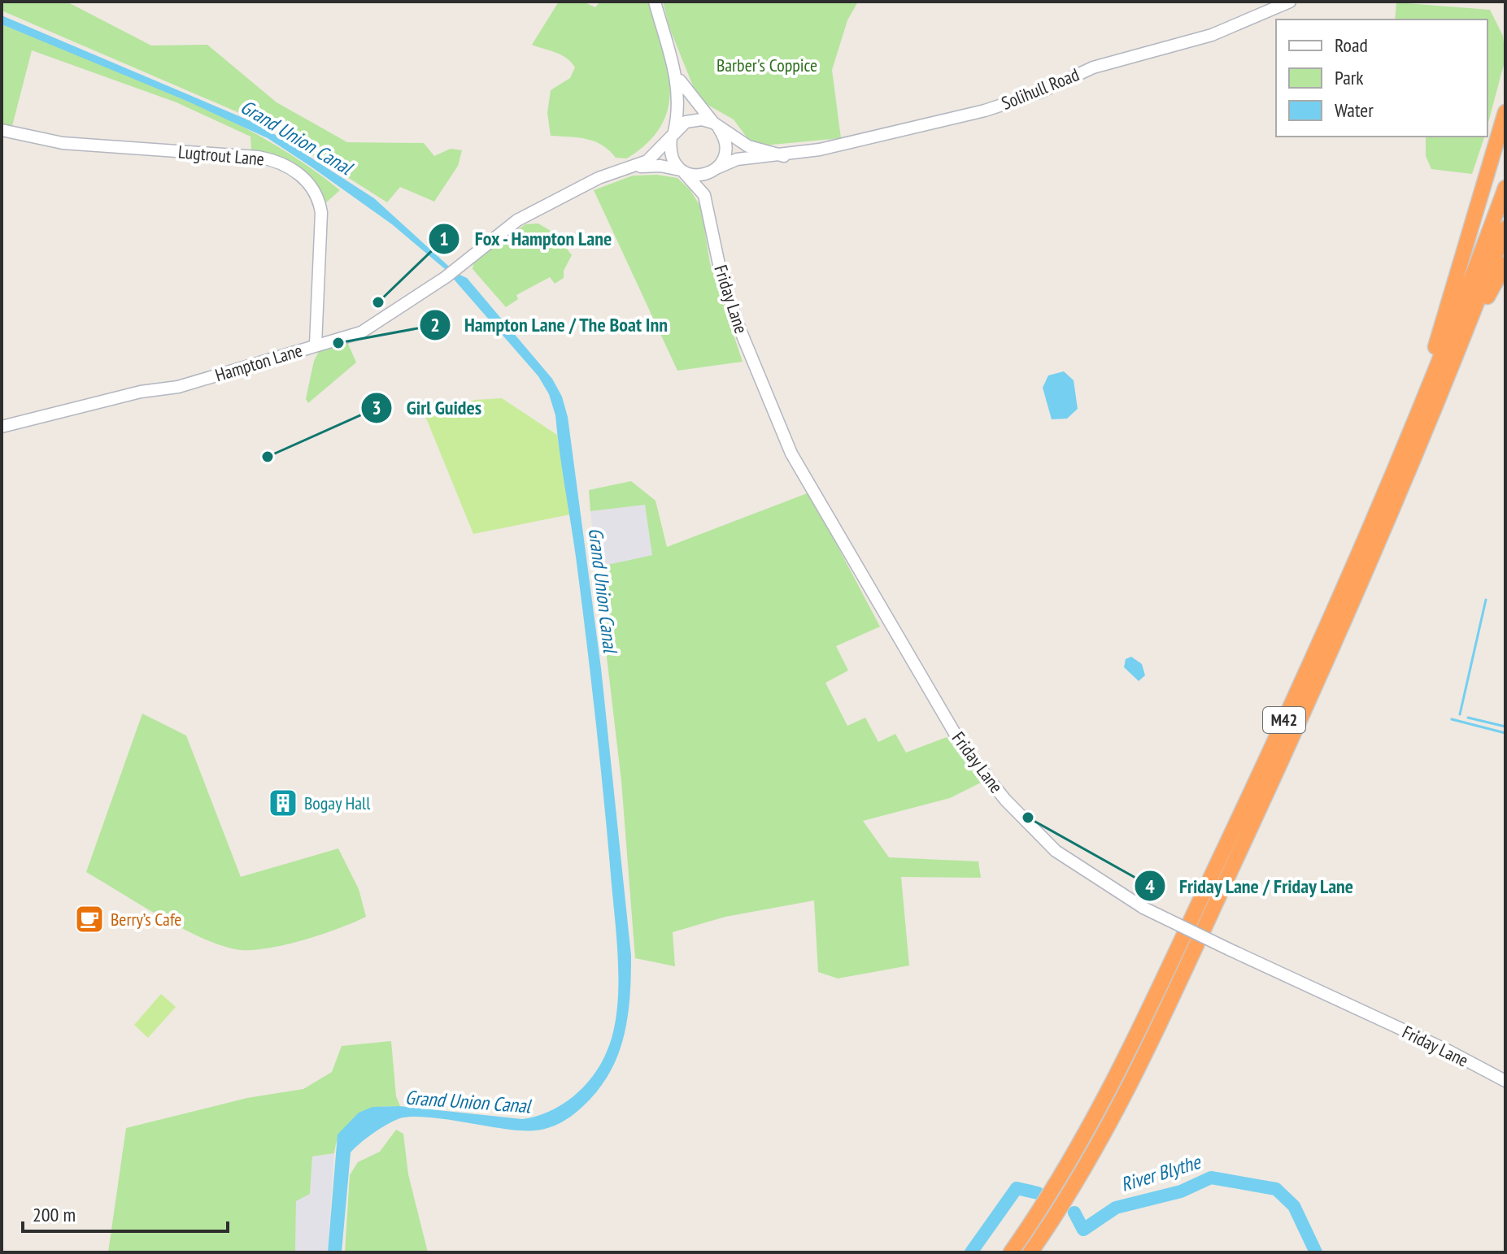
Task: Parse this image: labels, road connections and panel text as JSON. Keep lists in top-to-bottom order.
{
  "streets": {
    "highway": ["M42"],
    "main road": [
      "Solihull Road",
      "Lugtrout Lane",
      "Friday Lane",
      "Hampton Lane"
    ]
  },
  "crossings": [
    ["Solihull Road", "Friday Lane"],
    ["Solihull Road", "Hampton Lane"],
    ["Lugtrout Lane", "Hampton Lane"],
    ["Friday Lane", "Hampton Lane"]
  ],
  "water": ["Grand Union Canal", "River Blythe"],
  "parks": ["Barber's Coppice"],
  "places": {
    "other": [
      "Fox - Hampton Lane",
      "Hampton Lane / The Boat Inn",
      "Girl Guides",
      "Friday Lane / Friday Lane"
    ],
    "building": ["Bogay Hall"],
    "cafe": ["Berry’s Cafe"]
  },
  "legend": ["Road", "Park", "Water"],
  "scale_bar": "200 m"
}
